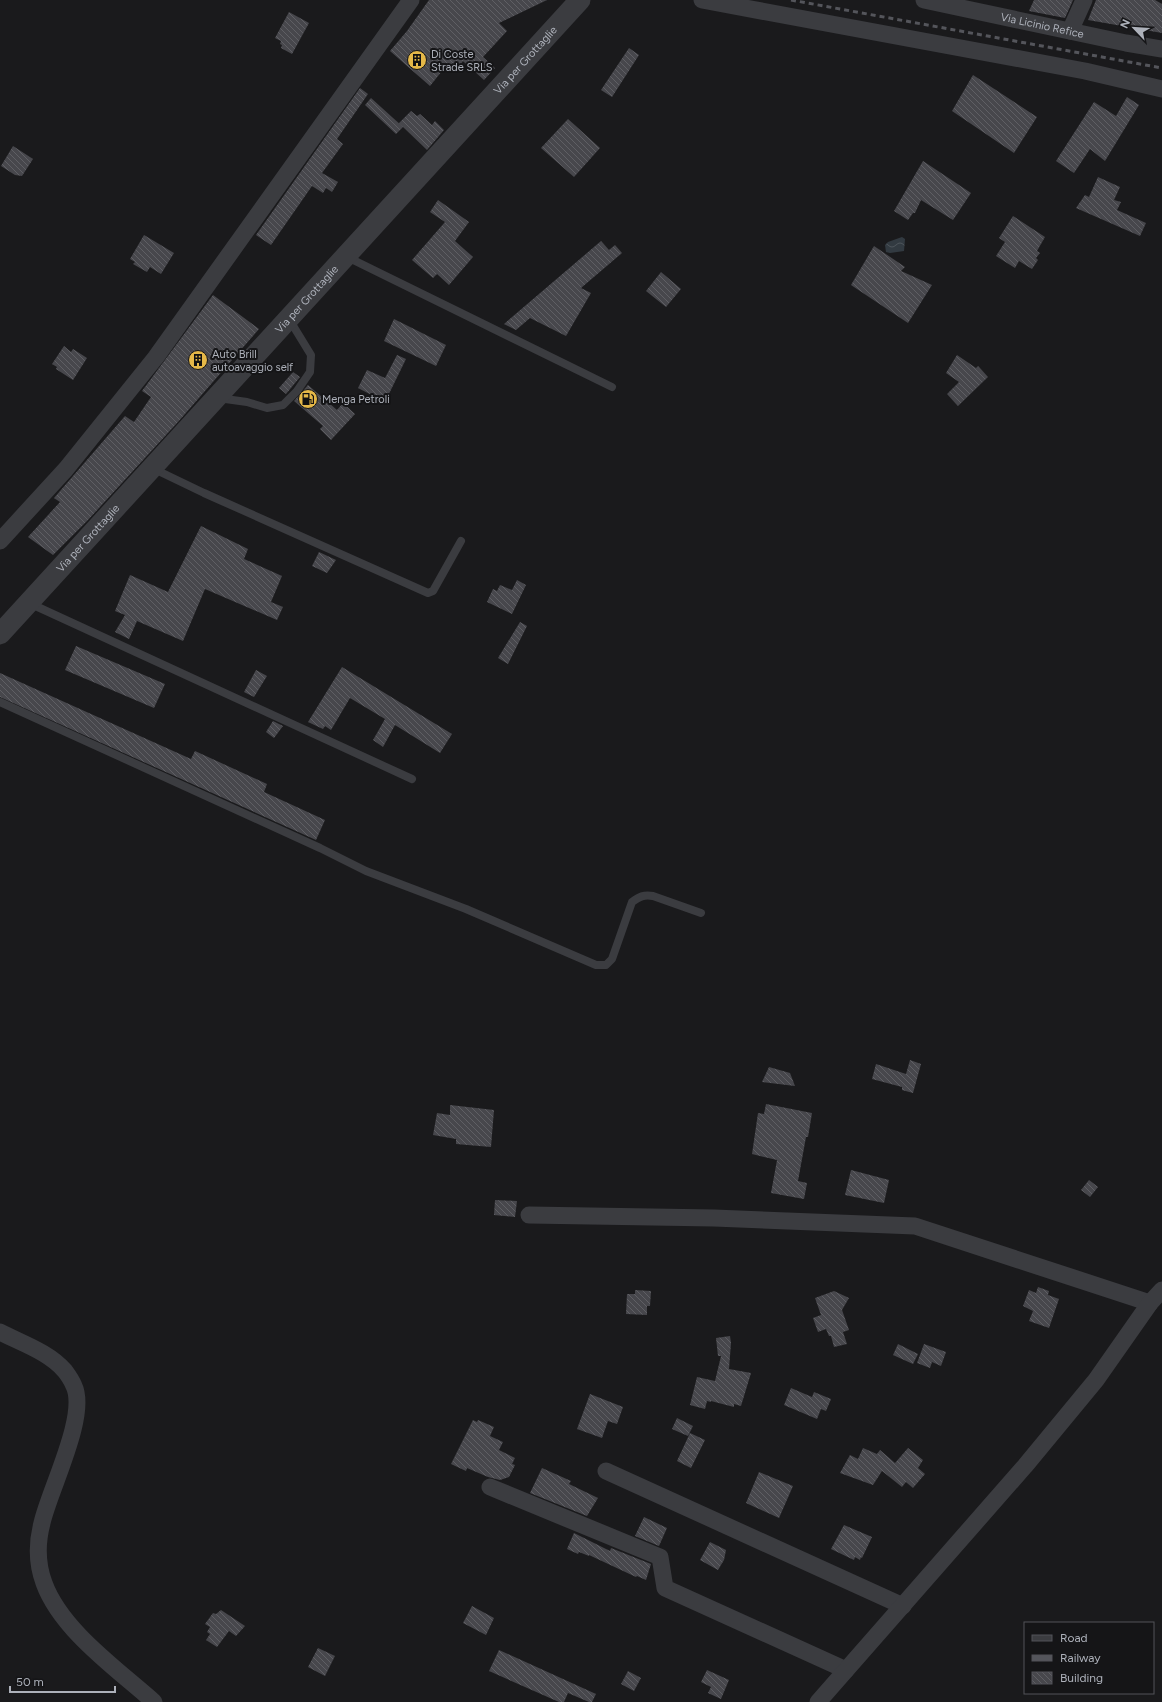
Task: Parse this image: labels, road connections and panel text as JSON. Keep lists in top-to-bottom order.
{
  "streets": {
    "street": ["Via Licinio Refice", "Via per Grottaglie"]
  },
  "places": {
    "building": ["Di Coste Strade SRLS", "Auto Brill autoavaggio self"],
    "fuel station": ["Menga Petroli"]
  },
  "legend": ["Road", "Railway", "Building"],
  "scale_bar": "50 m",
  "north": "top left"
}
